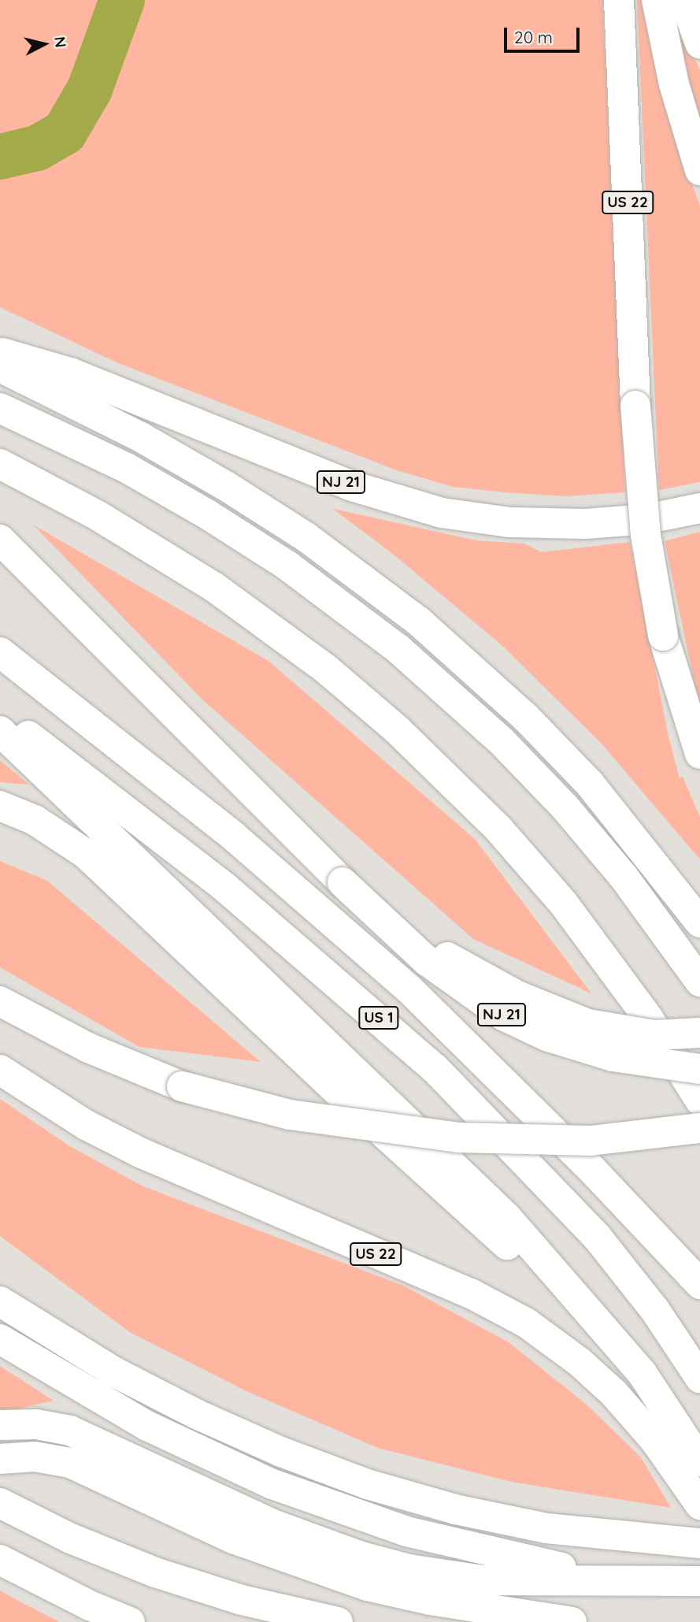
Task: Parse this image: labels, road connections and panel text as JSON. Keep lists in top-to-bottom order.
{
  "streets": {
    "highway": ["US 22", "NJ 21", "US 1"]
  },
  "scale_bar": "20 m",
  "north": "right"
}
